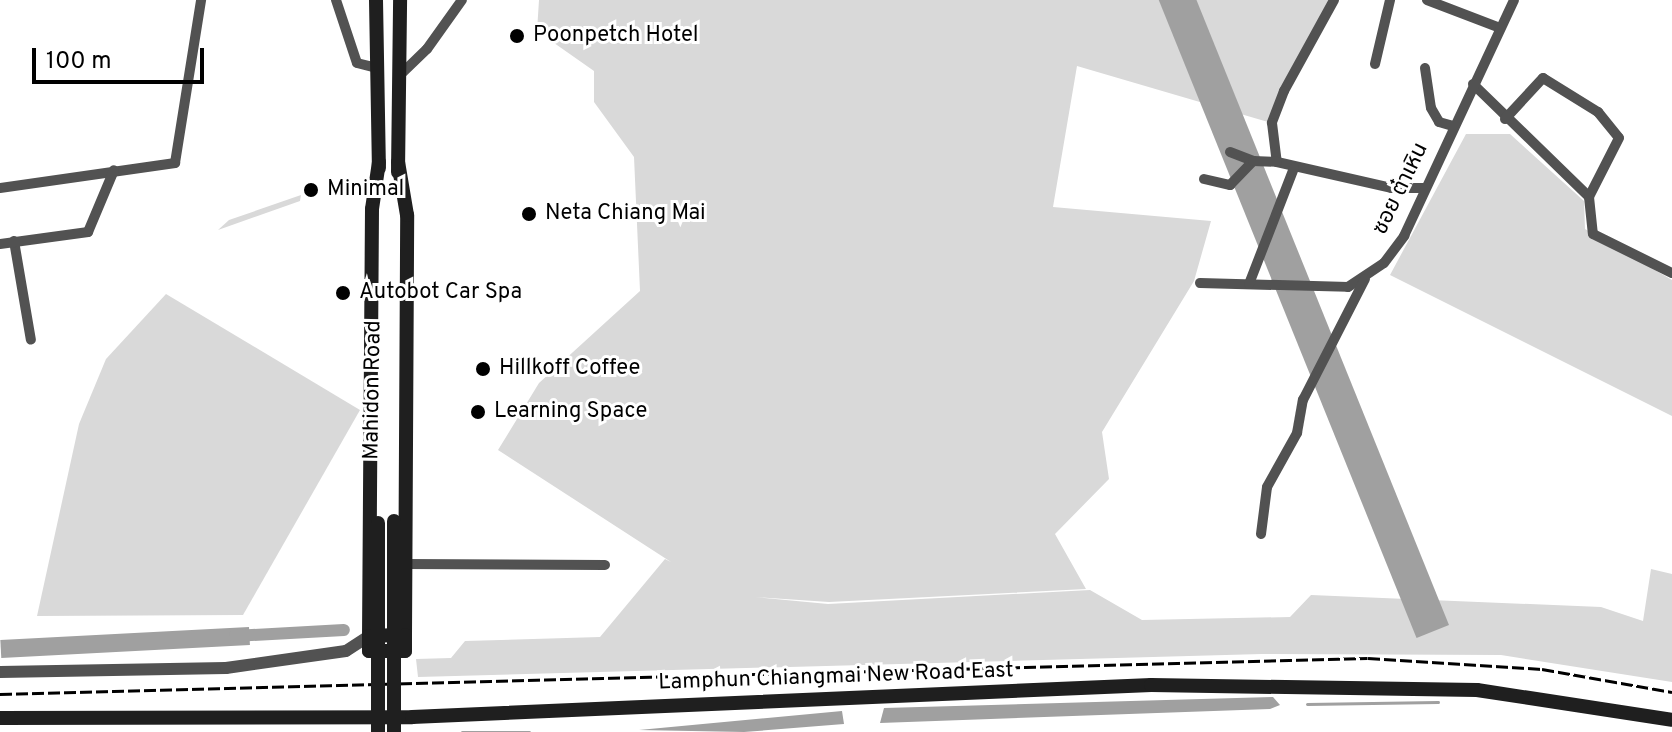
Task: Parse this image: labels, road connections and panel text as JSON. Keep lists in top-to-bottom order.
{
  "streets": {
    "main road": ["Mahidon Road", "Lamphun Chiangmai New Road East"],
    "street": ["ซอย ต๋าเหิน"]
  },
  "places": [
    "Poonpetch Hotel",
    "Minimal",
    "Neta Chiang Mai",
    "Autobot Car Spa",
    "Hillkoff Coffee",
    "Learning Space"
  ],
  "scale_bar": "100 m"
}
